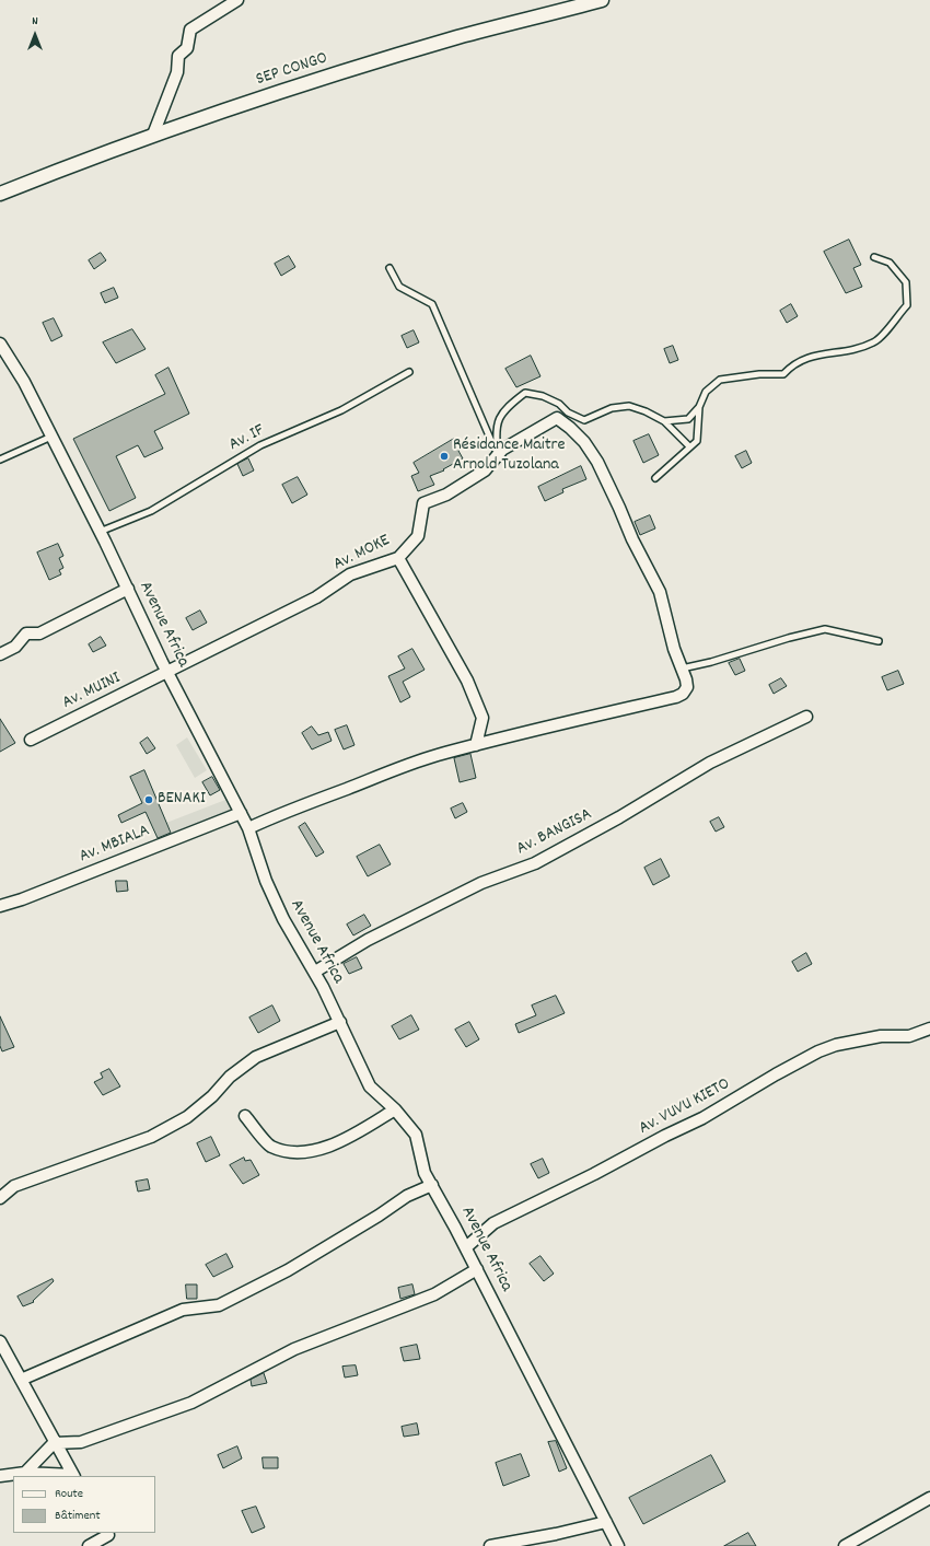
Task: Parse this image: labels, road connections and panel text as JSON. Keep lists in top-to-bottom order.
{
  "streets": {
    "street": [
      "SEP CONGO",
      "Av. MOKE",
      "Avenue Africa",
      "Av. MUINI",
      "Av. BANGISA",
      "Av. MBIALA",
      "Av. VUVU KIETO"
    ],
    "lane": ["Av. IF"]
  },
  "crossings": [
    ["Av. IF", "Avenue Africa"],
    ["Av. MOKE", "Avenue Africa"],
    ["Av. MOKE", "Av. MUINI"],
    ["Avenue Africa", "Av. MUINI"],
    ["Avenue Africa", "Av. BANGISA"],
    ["Avenue Africa", "Av. MBIALA"],
    ["Avenue Africa", "Av. VUVU KIETO"]
  ],
  "places": ["Résidance Maitre Arnold Tuzolana", "BENAKI"],
  "legend": ["Route", "Bâtiment"],
  "north": "top"
}
